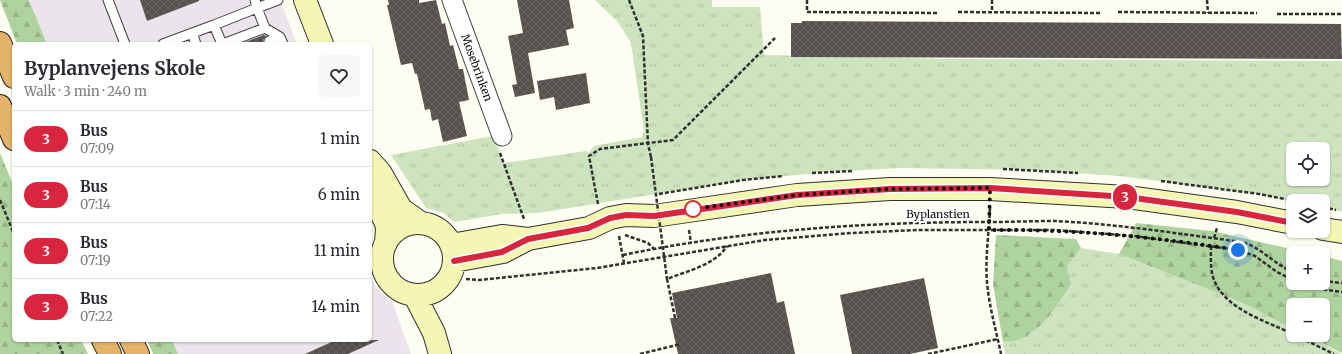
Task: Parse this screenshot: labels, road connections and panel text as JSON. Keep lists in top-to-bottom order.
{
  "streets": {
    "street": ["Mosebrinken"],
    "path": ["Byplanstien"]
  },
  "lines": ["bus line 3"],
  "page": {
    "on_map": "3",
    "heading": ["Byplanvejens Skole", "Walk · 3 min · 240 m"],
    "list": [
      {
        "mark": "3",
        "name": "Bus",
        "note": "07:09",
        "value": "1 min"
      },
      {
        "mark": "3",
        "name": "Bus",
        "note": "07:14",
        "value": "6 min"
      },
      {
        "mark": "3",
        "name": "Bus",
        "note": "07:19",
        "value": "11 min"
      },
      {
        "mark": "3",
        "name": "Bus",
        "note": "07:22",
        "value": "14 min"
      }
    ],
    "map_buttons": ["+", "−"]
  }
}
